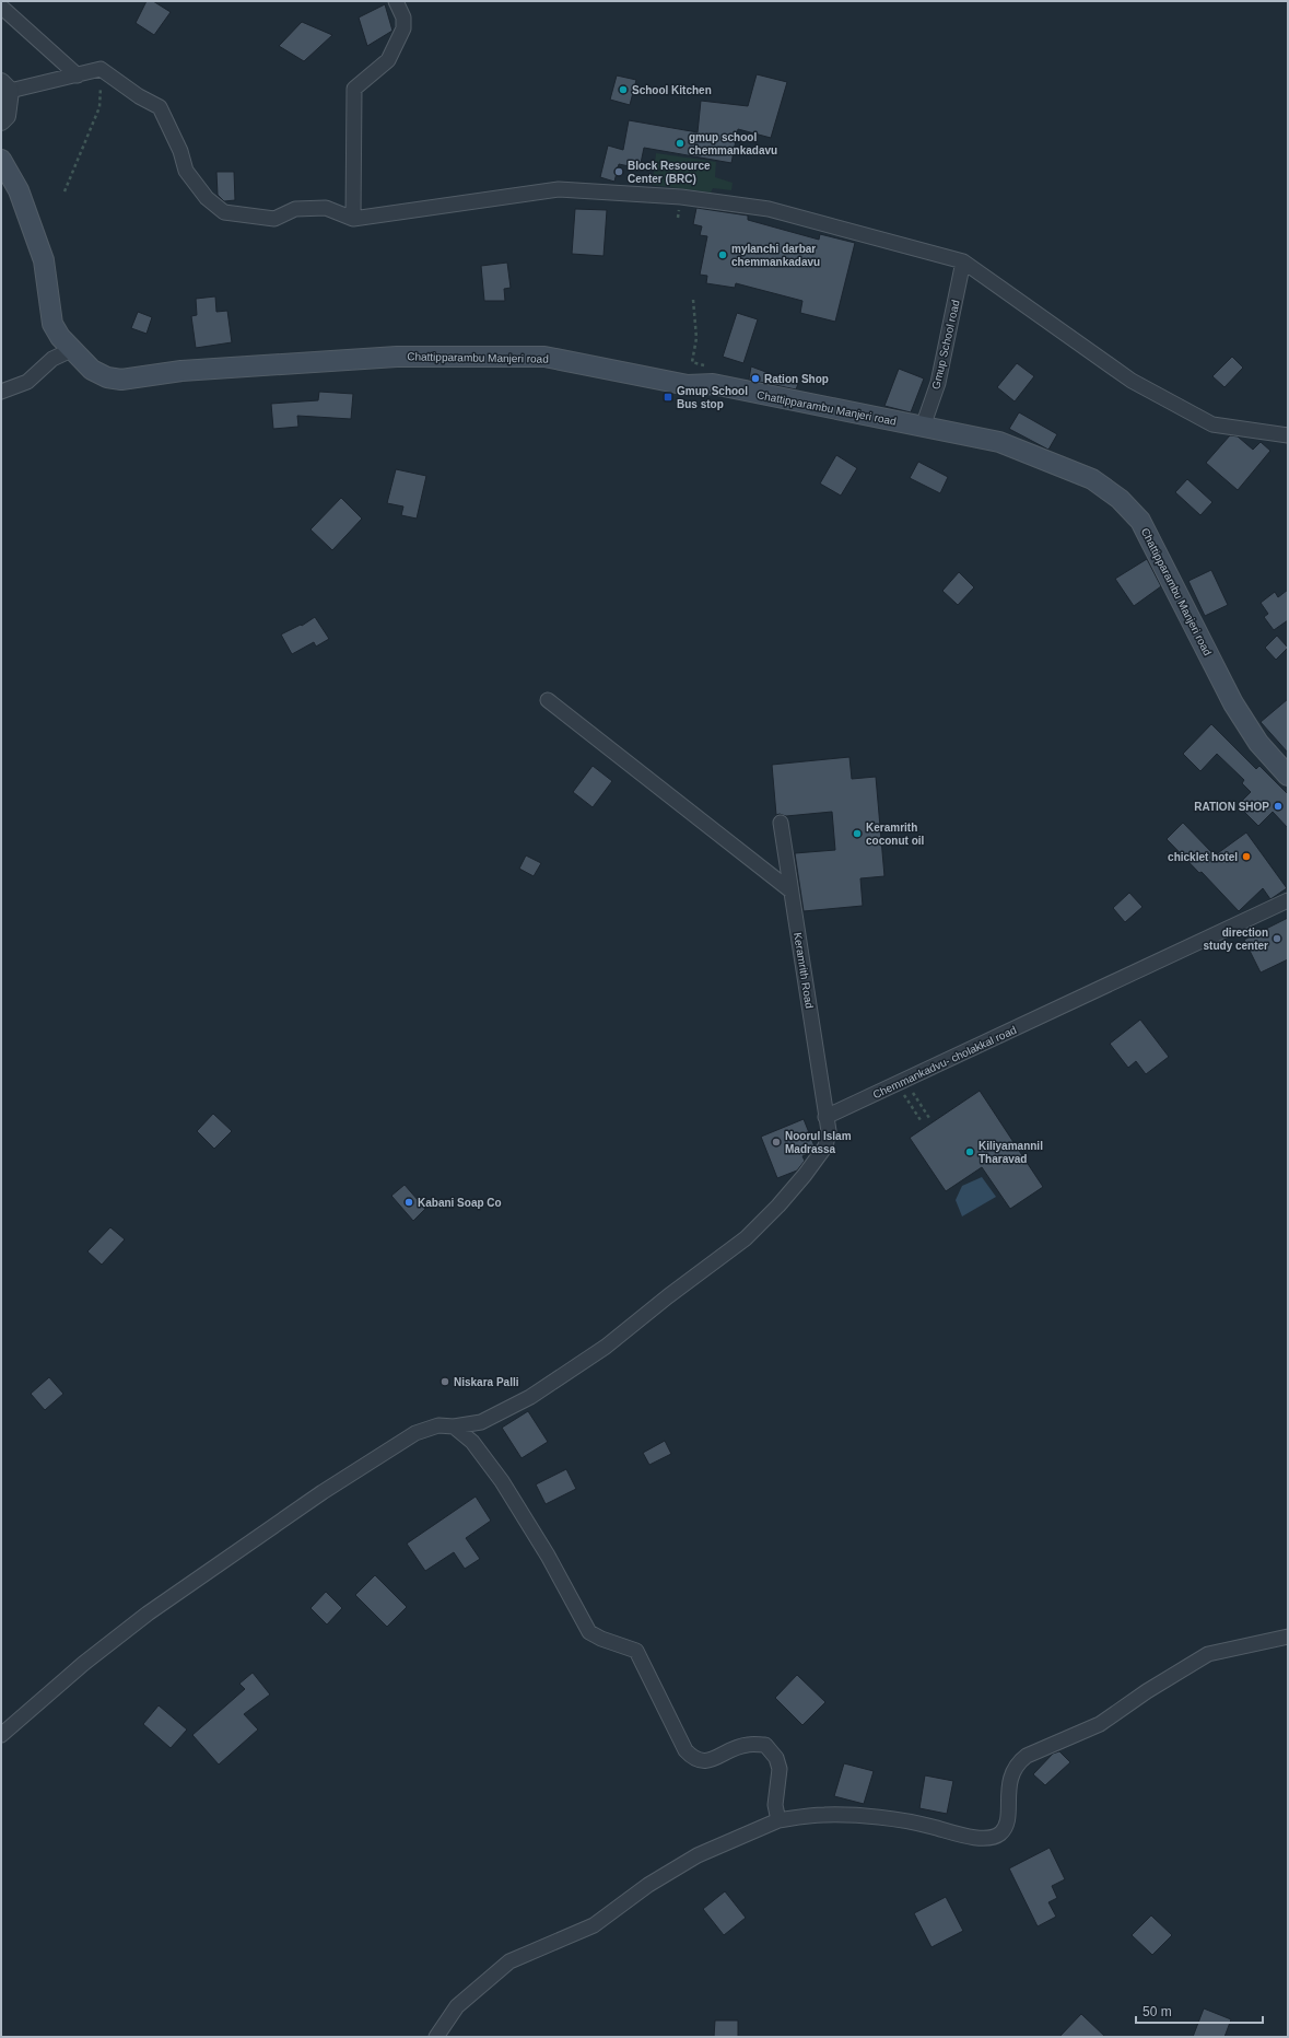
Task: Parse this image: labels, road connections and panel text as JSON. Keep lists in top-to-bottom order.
{
  "streets": {
    "main road": ["Chattipparambu Manjeri road"],
    "street": ["Gmup School road", "Keramrith Road", "Chemmankadvu- cholakkal road"]
  },
  "crossings": [
    ["Gmup School road", "Chattipparambu Manjeri road"],
    ["Keramrith Road", "Chemmankadvu- cholakkal road"]
  ],
  "places": {
    "other": [
      "School Kitchen",
      "gmup school chemmankadavu",
      "Block Resource Center (BRC)",
      "mylanchi darbar chemmankadavu",
      "Ration Shop",
      "RATION SHOP",
      "Keramrith coconut oil",
      "chicklet hotel",
      "direction study center",
      "Noorul Islam Madrassa",
      "Kiliyamannil Tharavad",
      "Kabani Soap Co",
      "Niskara Palli"
    ],
    "transit": ["Gmup School Bus stop"]
  },
  "scale_bar": "50 m"
}
